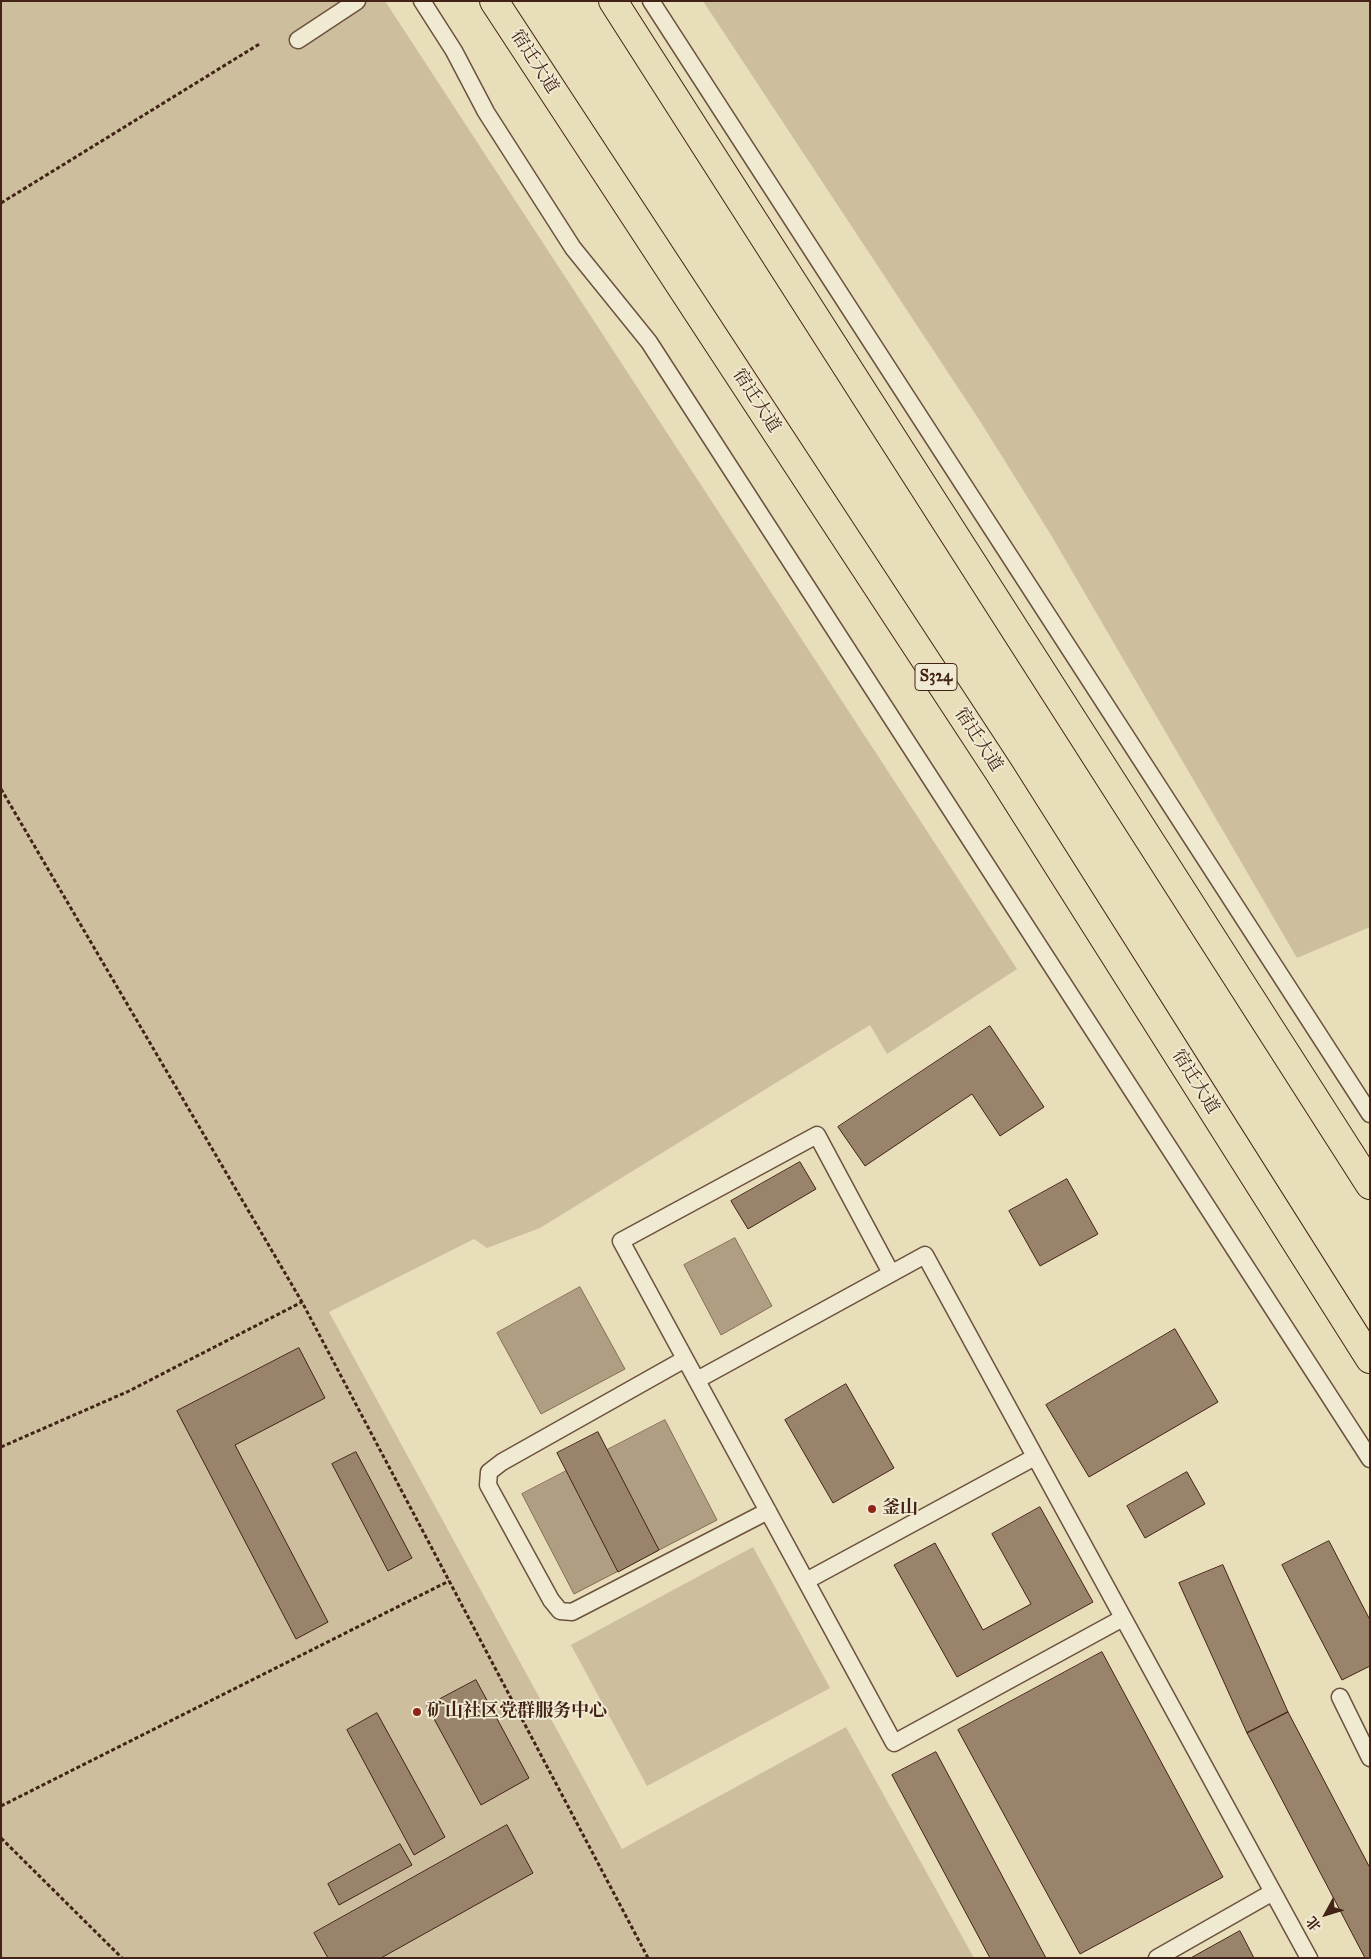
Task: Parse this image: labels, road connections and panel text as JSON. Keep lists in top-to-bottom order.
{
  "streets": {
    "main road": ["宿迁大道", "S324"]
  },
  "places": ["釜山", "矿山社区党群服务中心"],
  "north": "bottom left"
}
